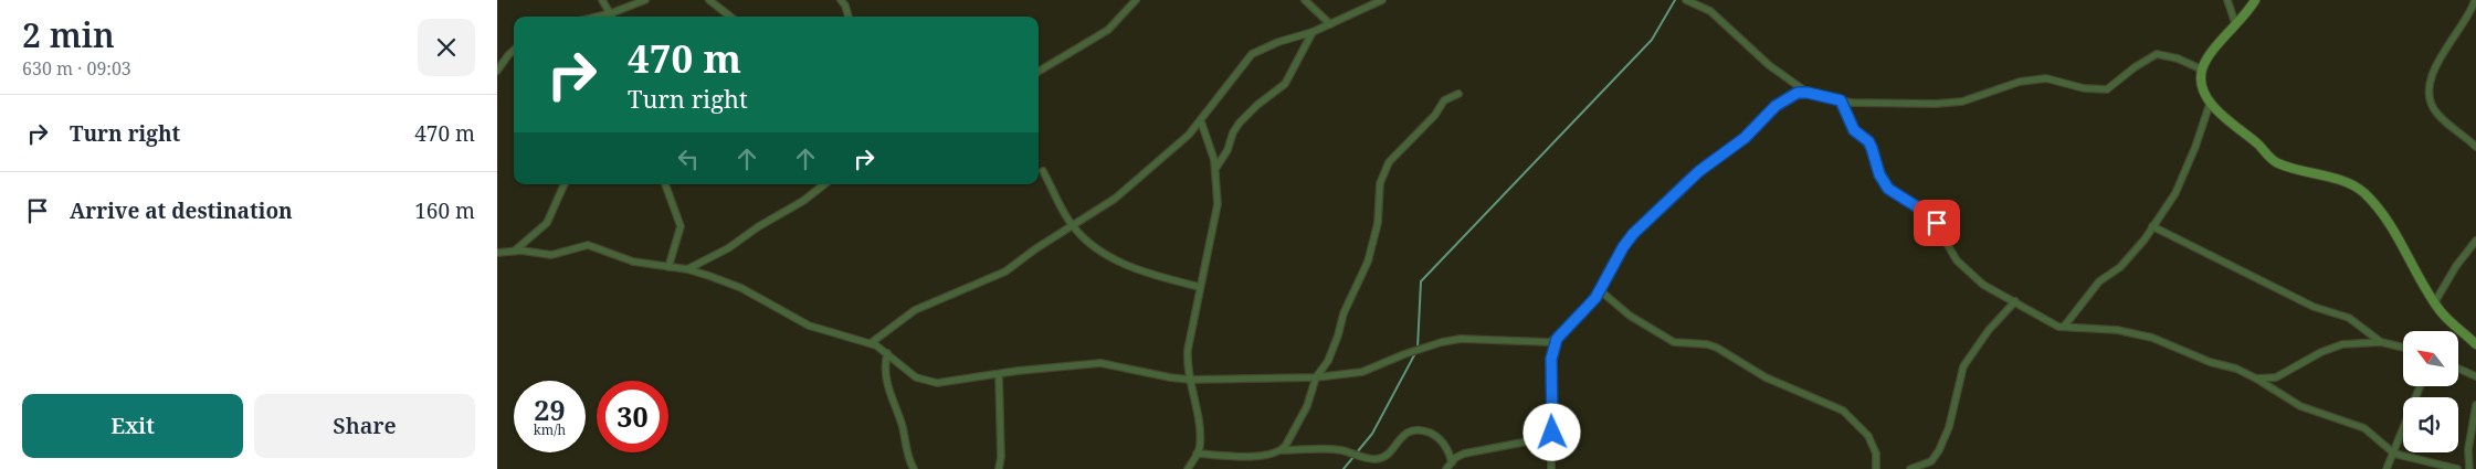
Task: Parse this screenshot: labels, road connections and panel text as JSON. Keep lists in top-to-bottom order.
{
  "north": "top left",
  "page": {
    "heading": ["2 min", "630 m · 09:03"],
    "turn": ["470 m", "Turn right"],
    "list": [
      {
        "name": "Turn right",
        "value": "470 m"
      },
      {
        "name": "Arrive at destination",
        "value": "160 m"
      }
    ],
    "speed": "29 km/h",
    "limit": "30",
    "buttons": ["Exit", "Share"]
  }
}
